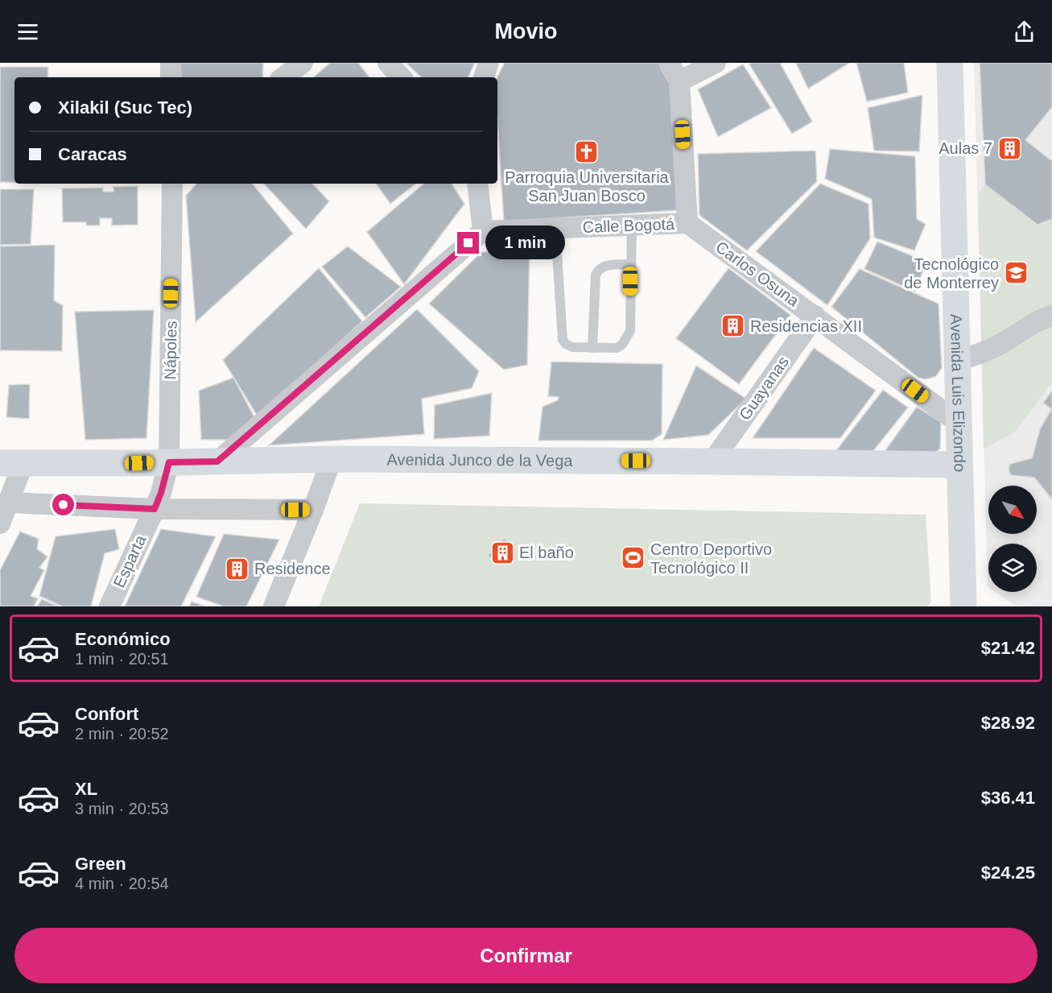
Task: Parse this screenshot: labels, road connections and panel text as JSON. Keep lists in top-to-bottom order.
{
  "streets": {
    "street": [
      "Calle Bogotá",
      "Carlos Osuna",
      "Nápoles",
      "Guayanas",
      "Avenida Luis Elizondo",
      "Avenida Junco de la Vega",
      "Esparta"
    ]
  },
  "crossings": [
    ["Calle Bogotá", "Carlos Osuna"],
    ["Carlos Osuna", "Guayanas"],
    ["Carlos Osuna", "Avenida Luis Elizondo"],
    ["Nápoles", "Avenida Junco de la Vega"],
    ["Nápoles", "Esparta"],
    ["Guayanas", "Avenida Junco de la Vega"],
    ["Avenida Luis Elizondo", "Avenida Junco de la Vega"],
    ["Avenida Junco de la Vega", "Esparta"]
  ],
  "places": {
    "building": [
      "Aulas 7",
      "Residencias XII",
      "El baño",
      "Residence"
    ],
    "church": ["Parroquia Universitaria San Juan Bosco"],
    "school or university": ["Tecnológico de Monterrey"],
    "sports": ["Centro Deportivo Tecnológico II"]
  },
  "north": "bottom right",
  "page": {
    "header": "Movio",
    "banner": ["Xilakil (Suc Tec)", "Caracas"],
    "bubble": "1 min",
    "list": [
      {
        "name": "Económico",
        "note": "1 min · 20:51",
        "value": "$21.42"
      },
      {
        "name": "Confort",
        "note": "2 min · 20:52",
        "value": "$28.92"
      },
      {
        "name": "XL",
        "note": "3 min · 20:53",
        "value": "$36.41"
      },
      {
        "name": "Green",
        "note": "4 min · 20:54",
        "value": "$24.25"
      }
    ],
    "buttons": "Confirmar"
  }
}
